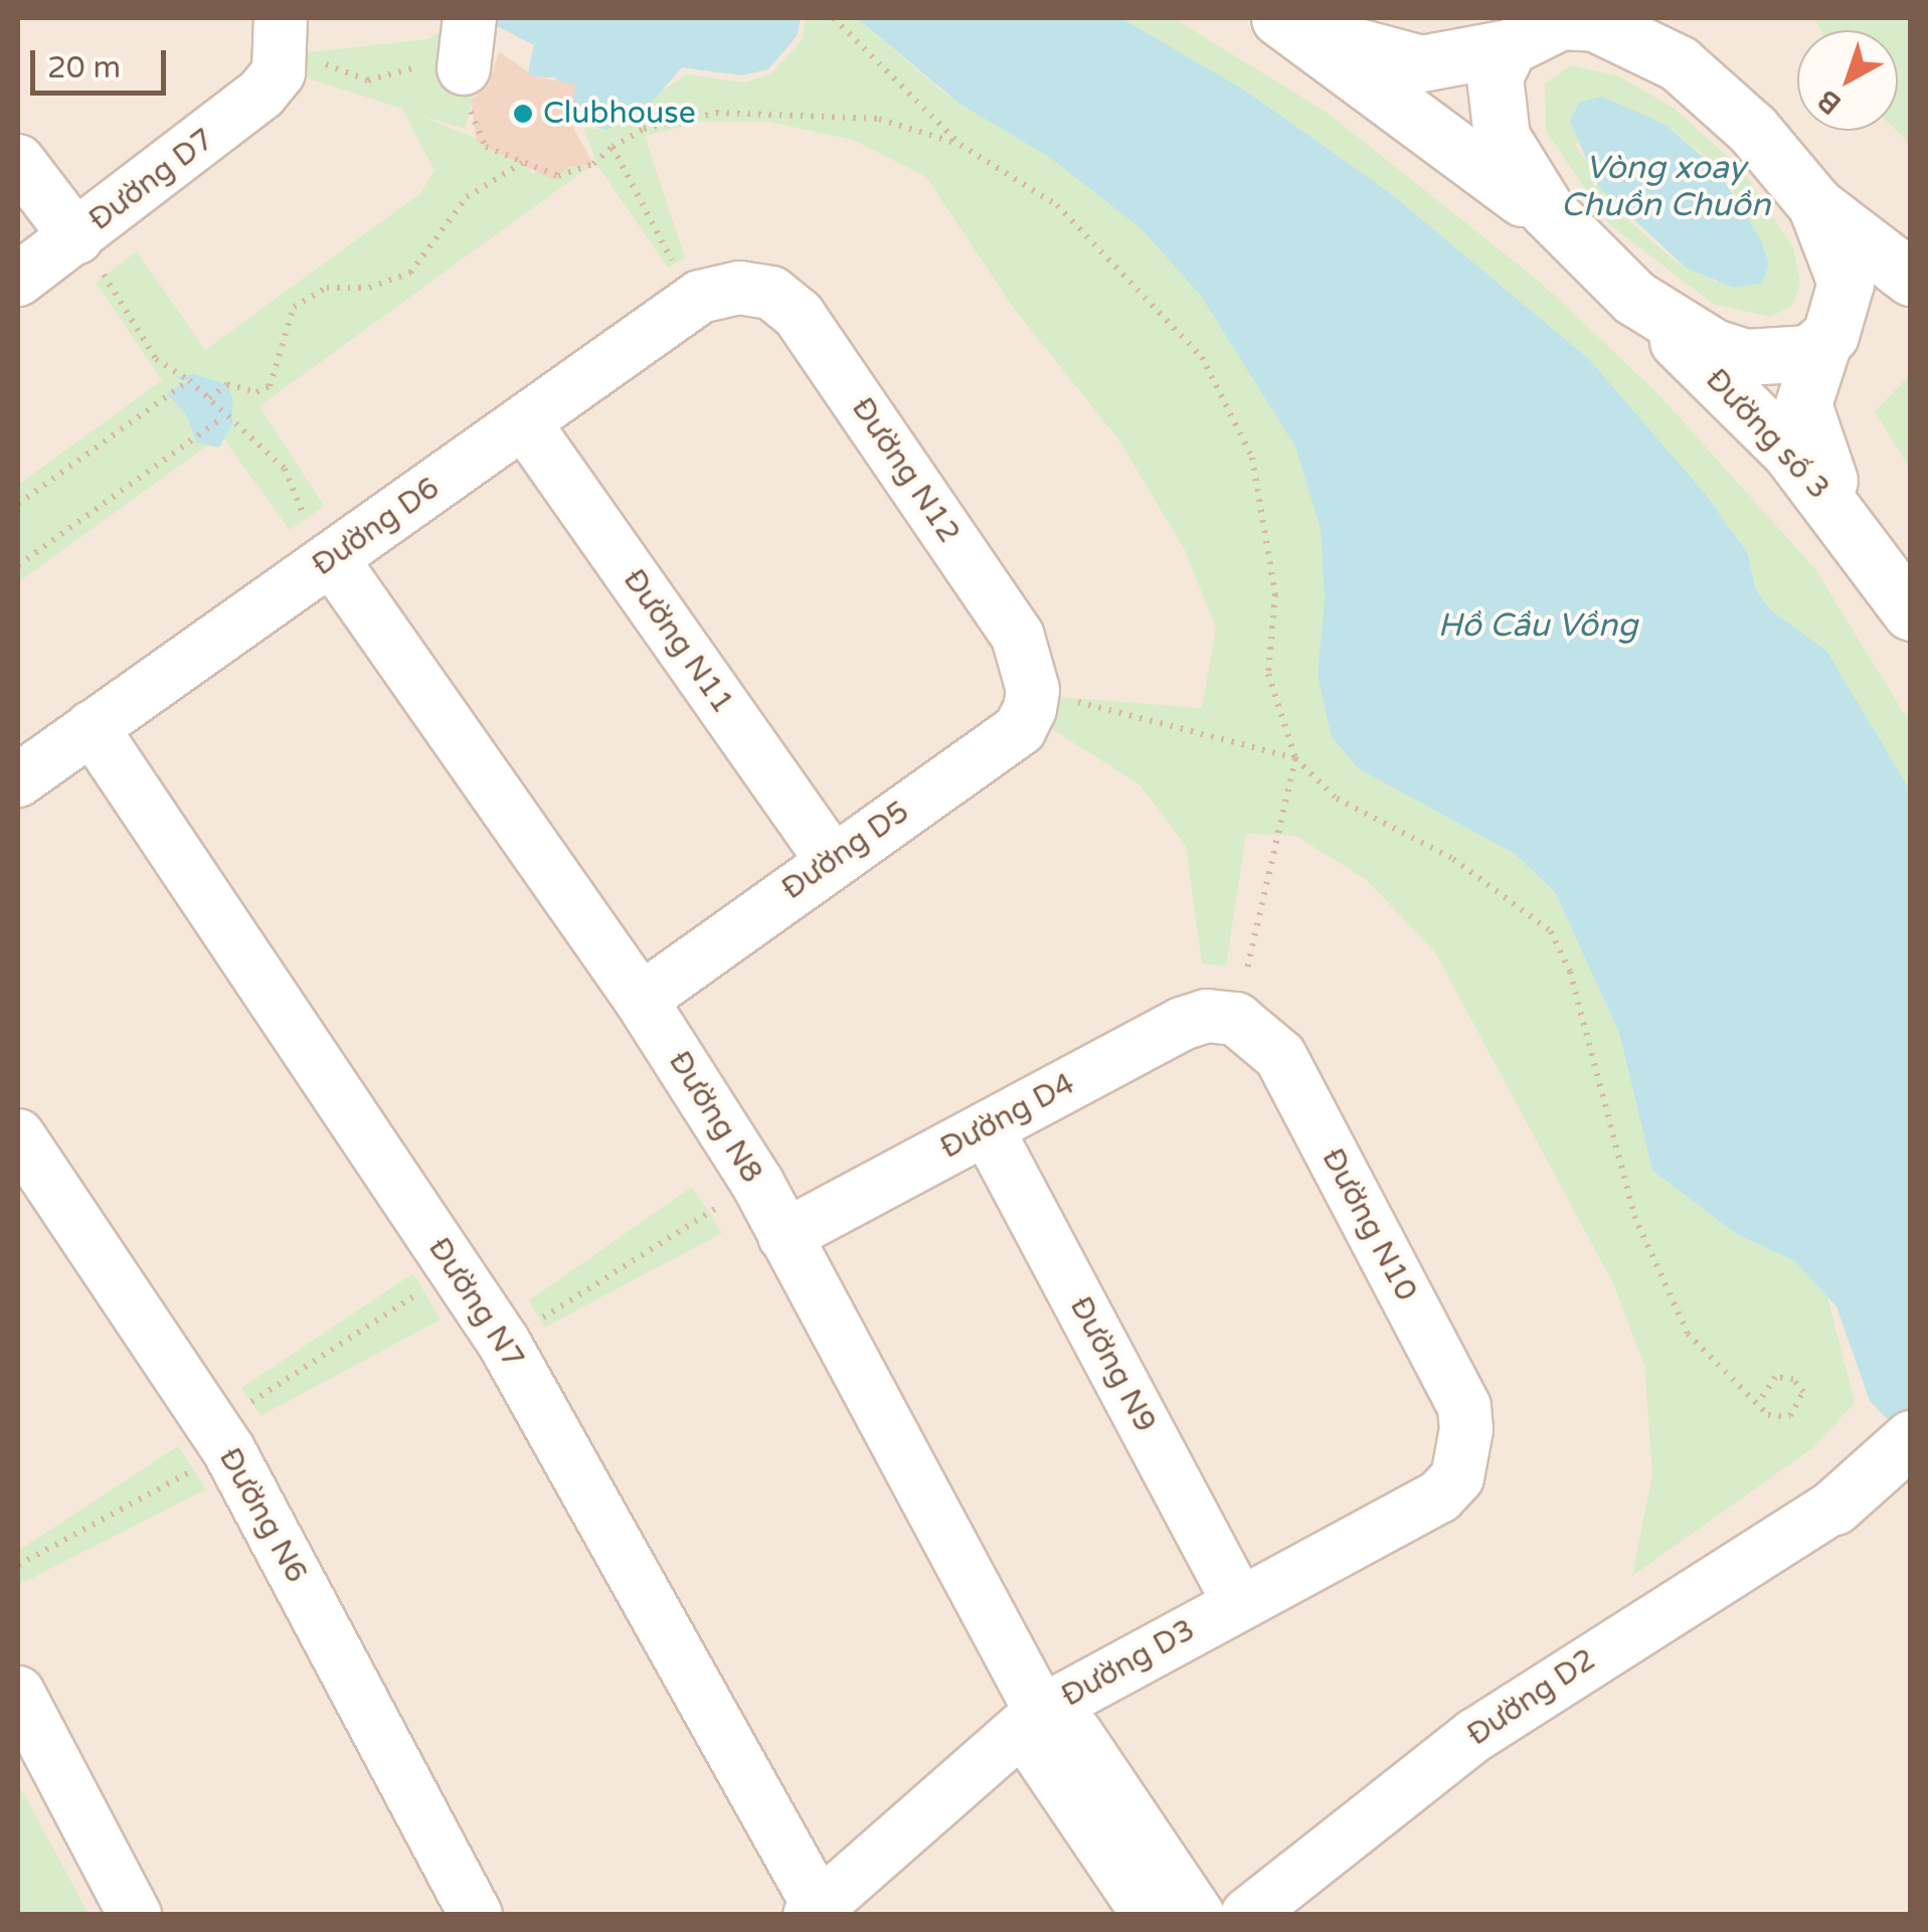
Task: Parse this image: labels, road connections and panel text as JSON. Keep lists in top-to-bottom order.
{
  "streets": {
    "street": [
      "Đường D7",
      "Đường số 3",
      "Đường N12",
      "Đường D6",
      "Đường N11",
      "Đường D5",
      "Đường D4",
      "Đường N8",
      "Đường N10",
      "Đường N7",
      "Đường N9",
      "Đường N6",
      "Đường D3",
      "Đường D2"
    ]
  },
  "crossings": [
    ["Đường N12", "Đường D6"],
    ["Đường N12", "Đường D5"],
    ["Đường D6", "Đường N11"],
    ["Đường D6", "Đường N8"],
    ["Đường D6", "Đường N7"],
    ["Đường N11", "Đường D5"],
    ["Đường D5", "Đường N8"],
    ["Đường D4", "Đường N8"],
    ["Đường D4", "Đường N10"],
    ["Đường D4", "Đường N9"],
    ["Đường N8", "Đường D3"],
    ["Đường N10", "Đường D3"],
    ["Đường N7", "Đường D3"],
    ["Đường N9", "Đường D3"]
  ],
  "water": ["Vòng xoay Chuồn Chuồn", "Hồ Cầu Vồng"],
  "places": ["Clubhouse"],
  "scale_bar": "20 m",
  "north": "bottom left"
}
